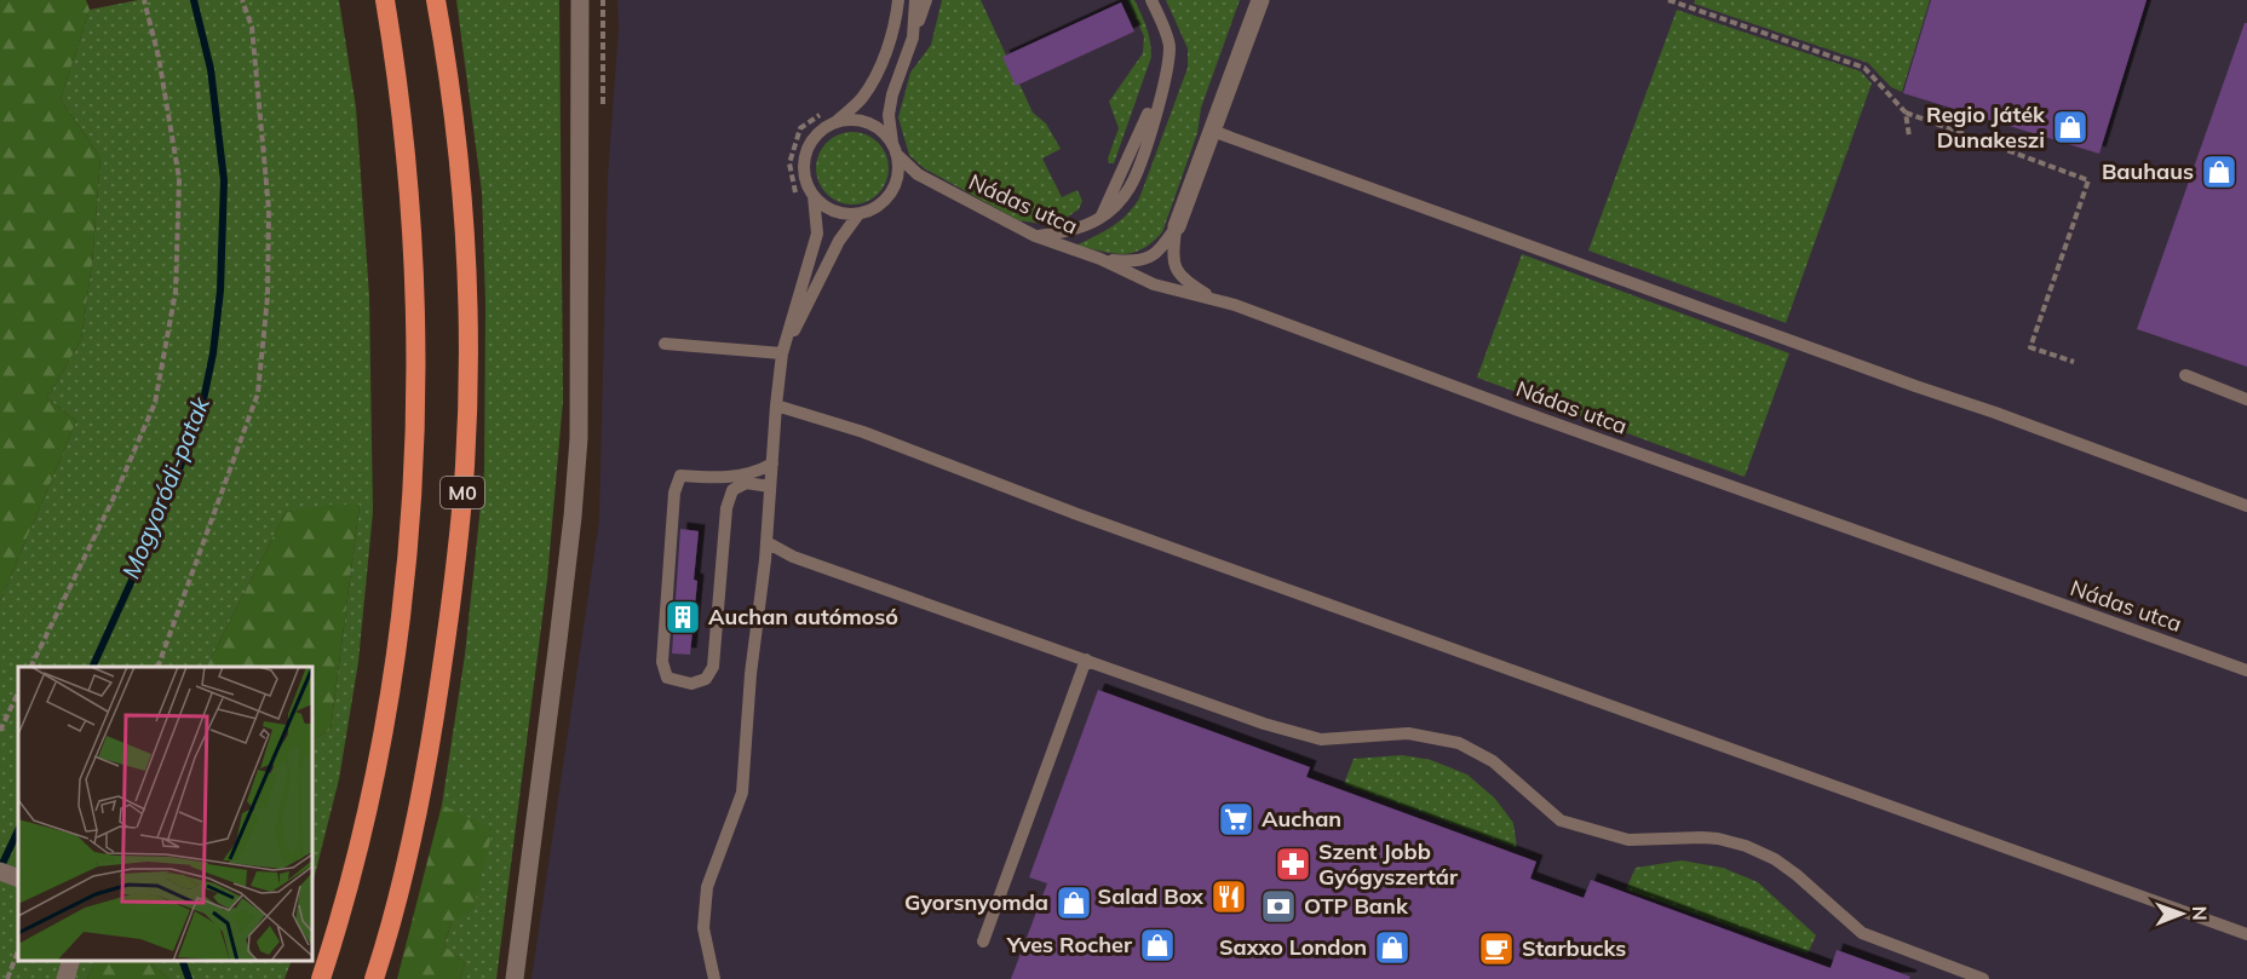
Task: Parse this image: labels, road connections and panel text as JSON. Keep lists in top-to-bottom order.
{
  "streets": {
    "highway": ["M0"],
    "lane": ["Nádas utca"]
  },
  "water": ["Mogyoródi-patak"],
  "places": {
    "shop": [
      "Regio Játék Dunakeszi",
      "Bauhaus",
      "Gyorsnyomda",
      "Yves Rocher",
      "Saxxo London"
    ],
    "building": ["Auchan autómosó"],
    "supermarket": ["Auchan"],
    "pharmacy": ["Szent Jobb Gyógyszertár"],
    "restaurant": ["Salad Box"],
    "bank": ["OTP Bank"],
    "cafe": ["Starbucks"]
  },
  "north": "right"
}
